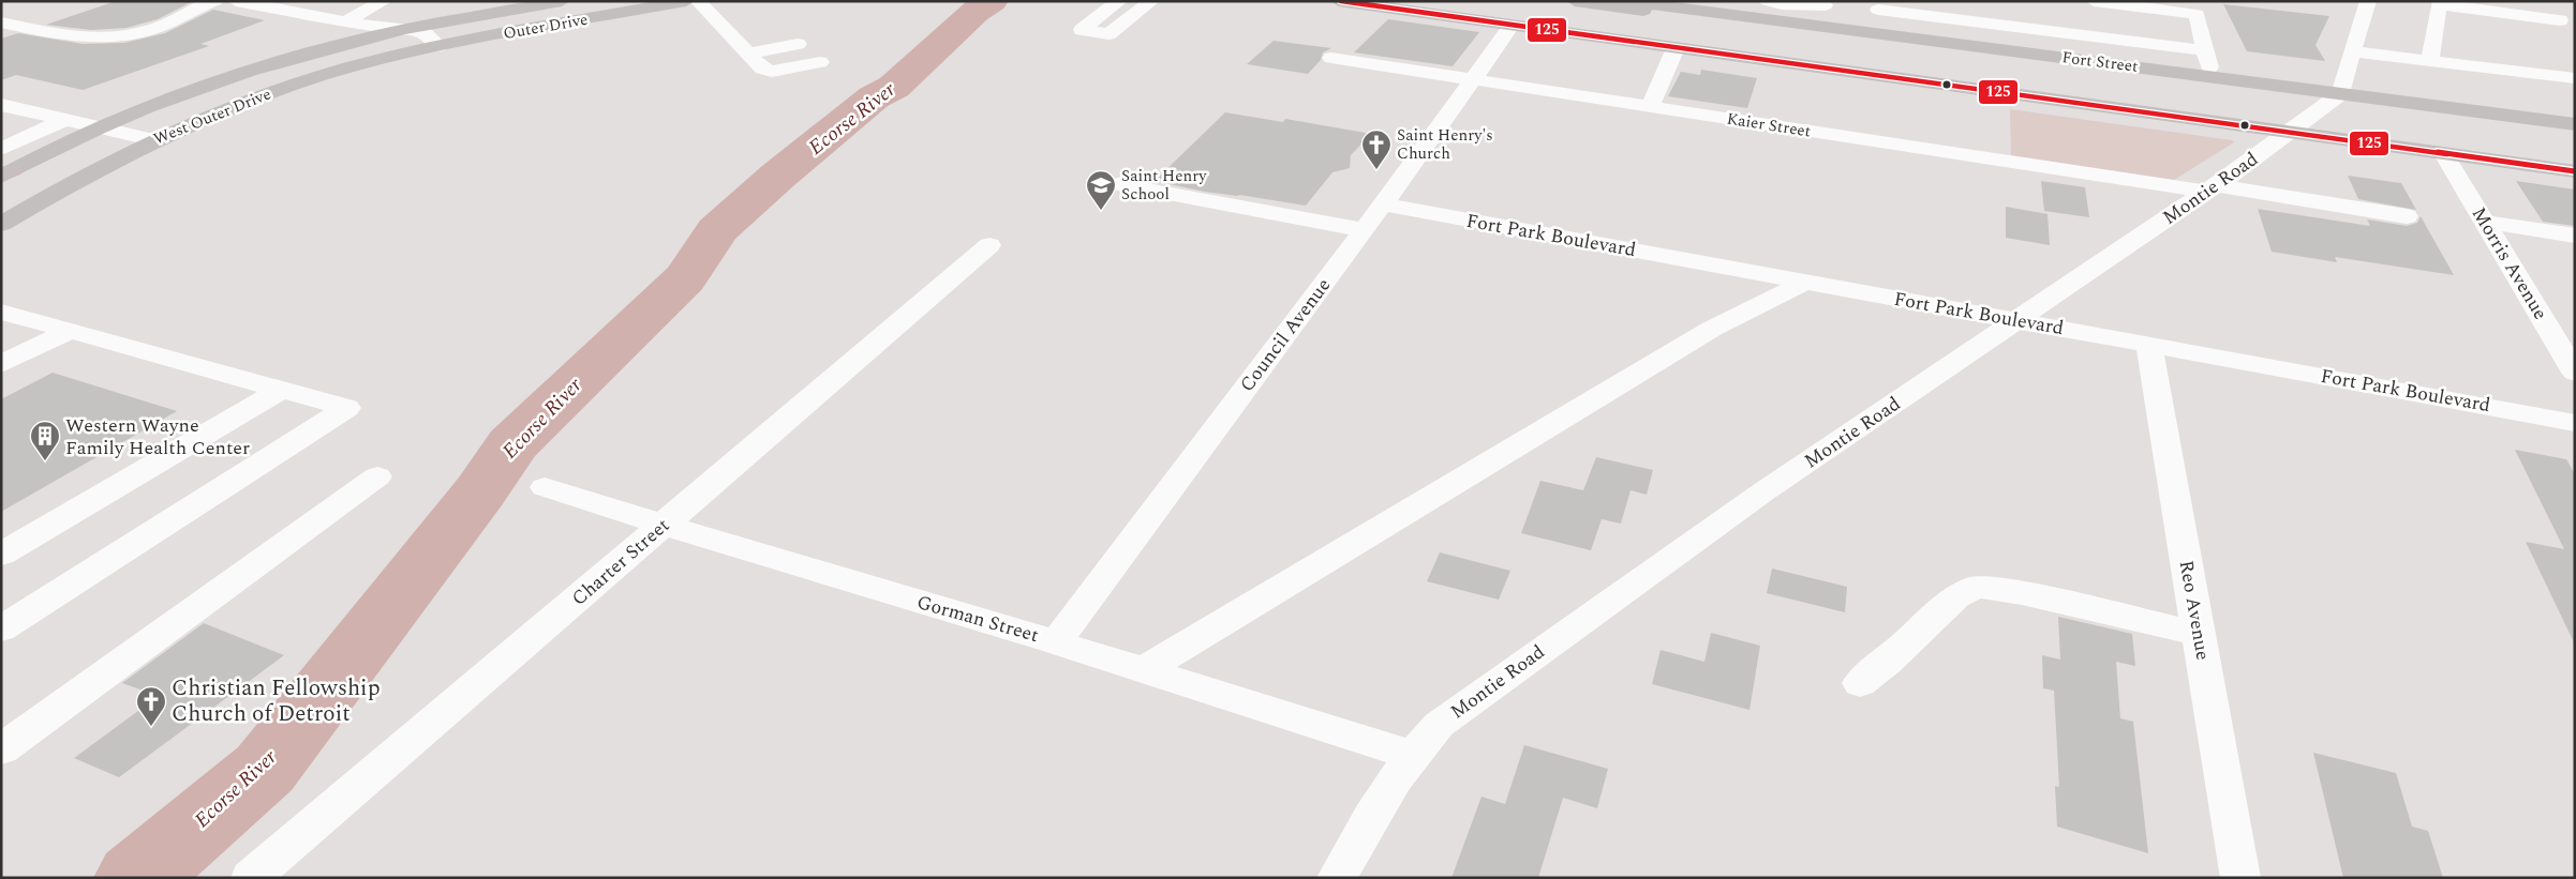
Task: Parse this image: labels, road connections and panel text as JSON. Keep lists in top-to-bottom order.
{
  "streets": {
    "main road": ["Outer Drive", "Fort Street", "West Outer Drive"],
    "street": [
      "Kaier Street",
      "Montie Road",
      "Fort Park Boulevard",
      "Morris Avenue",
      "Council Avenue",
      "Charter Street",
      "Reo Avenue",
      "Gorman Street"
    ]
  },
  "crossings": [
    ["Outer Drive", "West Outer Drive"],
    ["Fort Street", "Montie Road"],
    ["Kaier Street", "Montie Road"],
    ["Kaier Street", "Council Avenue"],
    ["Montie Road", "Fort Park Boulevard"],
    ["Montie Road", "Gorman Street"],
    ["Fort Park Boulevard", "Council Avenue"],
    ["Fort Park Boulevard", "Reo Avenue"],
    ["Council Avenue", "Gorman Street"],
    ["Charter Street", "Gorman Street"]
  ],
  "water": ["Ecorse River"],
  "places": {
    "church": ["Saint Henry's Church", "Christian Fellowship Church of Detroit"],
    "school or university": ["Saint Henry School"],
    "building": ["Western Wayne Family Health Center"]
  },
  "lines": ["transit line 125"]
}
